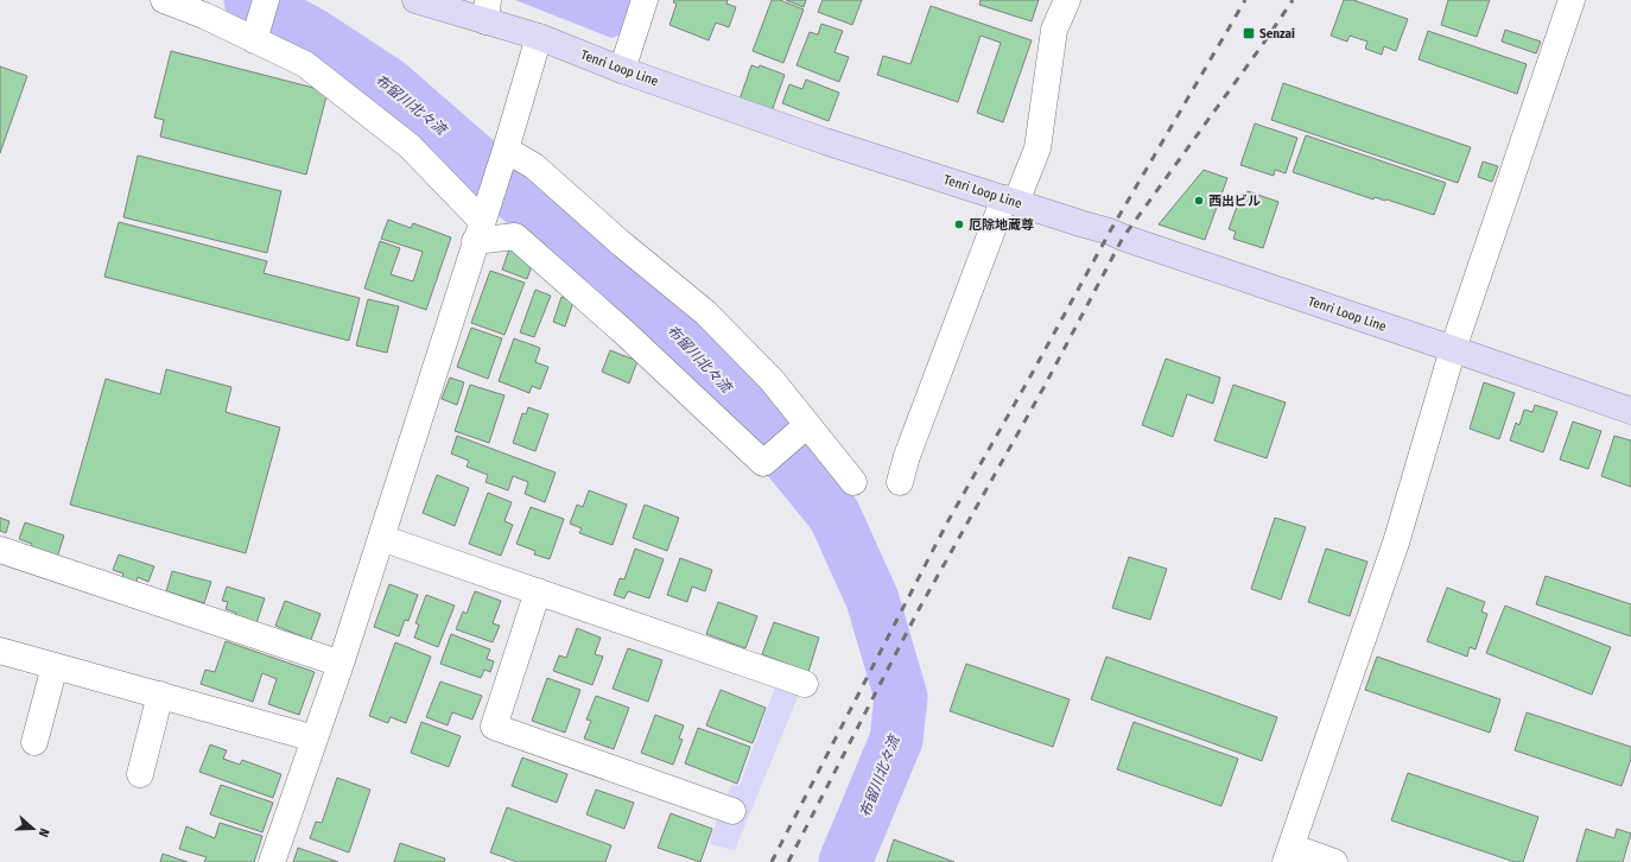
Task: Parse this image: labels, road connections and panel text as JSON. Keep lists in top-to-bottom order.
{
  "streets": {
    "main road": ["Tenri Loop Line"]
  },
  "water": ["布留川北々流"],
  "places": {
    "transit": ["Senzai"],
    "other": ["西出ビル", "厄除地蔵尊"]
  },
  "north": "right"
}
